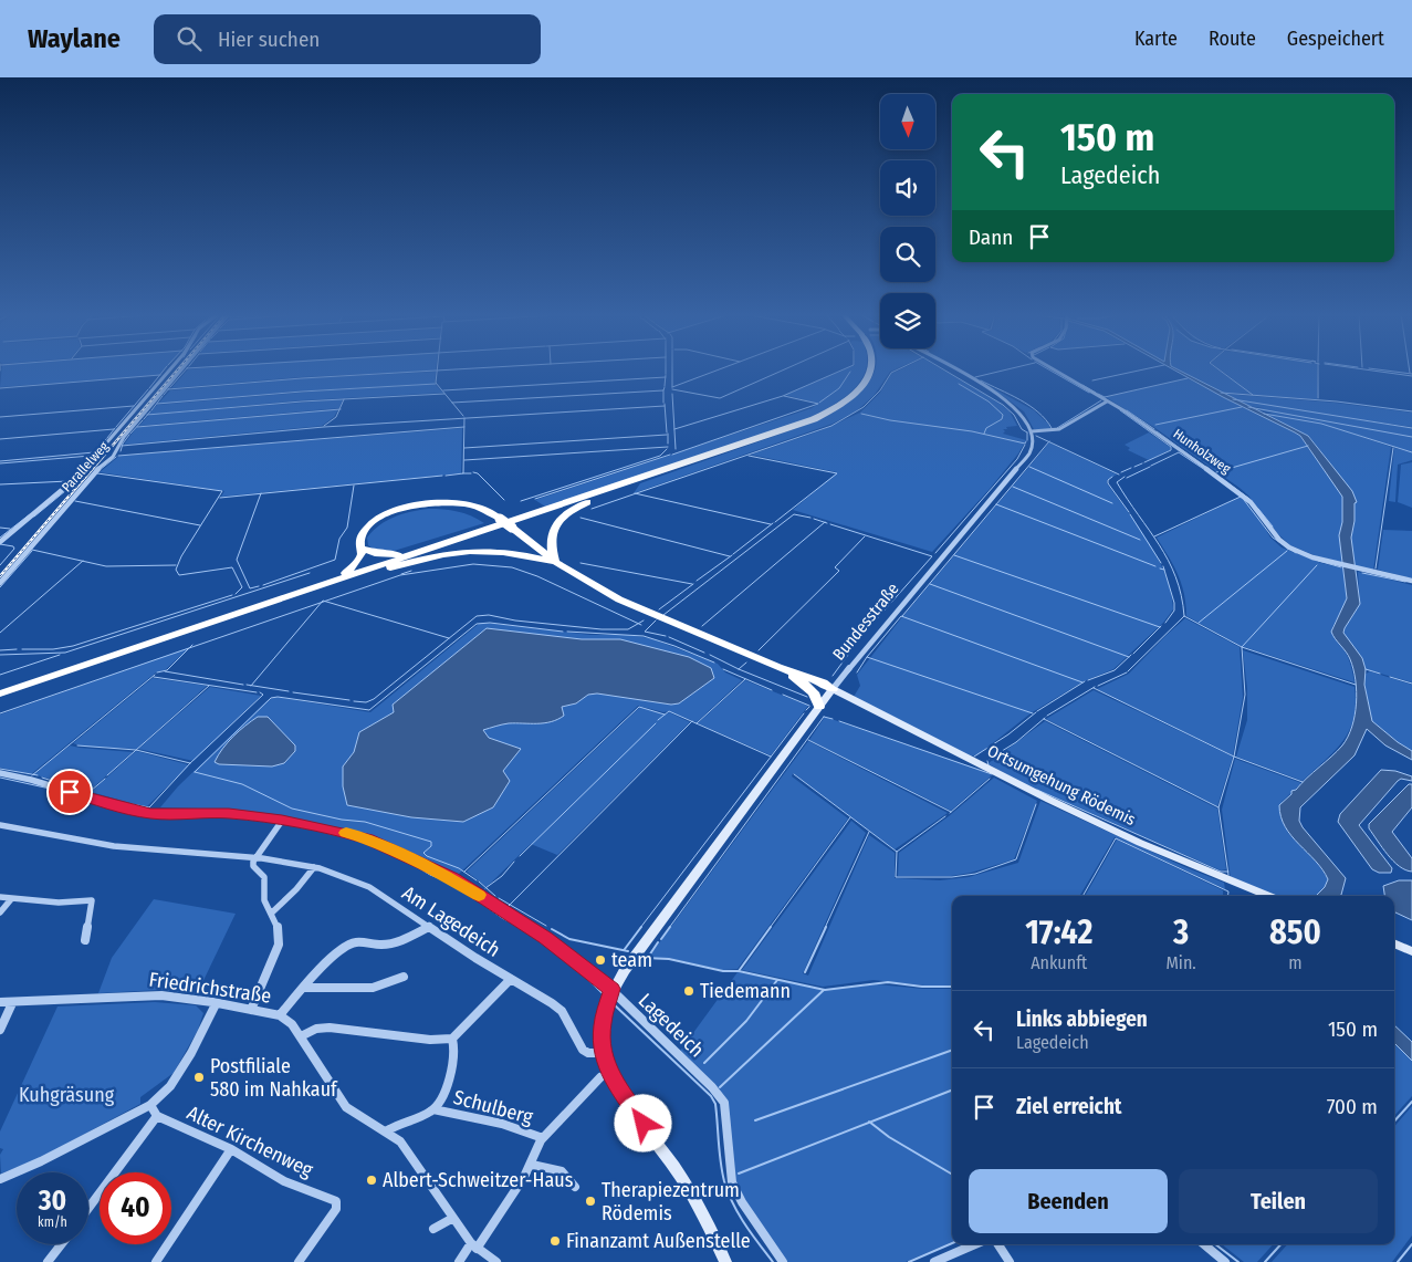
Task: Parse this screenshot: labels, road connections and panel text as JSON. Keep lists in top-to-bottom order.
{
  "streets": {
    "street": [
      "Hunholzweg",
      "Parallelweg",
      "Bundesstraße",
      "Ortsumgehung Rödemis",
      "Am Lagedeich",
      "Friedrichstraße",
      "Lagedeich",
      "Schulberg",
      "Alter Kirchenweg"
    ]
  },
  "crossings": [
    ["Bundesstraße", "Ortsumgehung Rödemis"],
    ["Bundesstraße", "Am Lagedeich"],
    ["Bundesstraße", "Lagedeich"],
    ["Friedrichstraße", "Schulberg"]
  ],
  "parks": ["Kuhgräsung"],
  "places": [
    "team",
    "Tiedemann",
    "Postfiliale 580 im Nahkauf",
    "Albert-Schweitzer-Haus",
    "Therapiezentrum Rödemis",
    "Finanzamt Außenstelle"
  ],
  "north": "bottom",
  "page": {
    "header": "Waylane",
    "search": "Hier suchen",
    "nav": ["Karte", "Route", "Gespeichert"],
    "turn": ["150 m", "Lagedeich"],
    "then": "Dann",
    "eta": [
      "17:42",
      "Ankunft",
      "3",
      "Min.",
      "850",
      "m"
    ],
    "list": [
      {
        "name": "Links abbiegen",
        "note": "Lagedeich",
        "value": "150 m"
      },
      {
        "name": "Ziel erreicht",
        "value": "700 m"
      }
    ],
    "buttons": ["Beenden", "Teilen"],
    "speed": "30 km/h",
    "limit": "40"
  }
}
